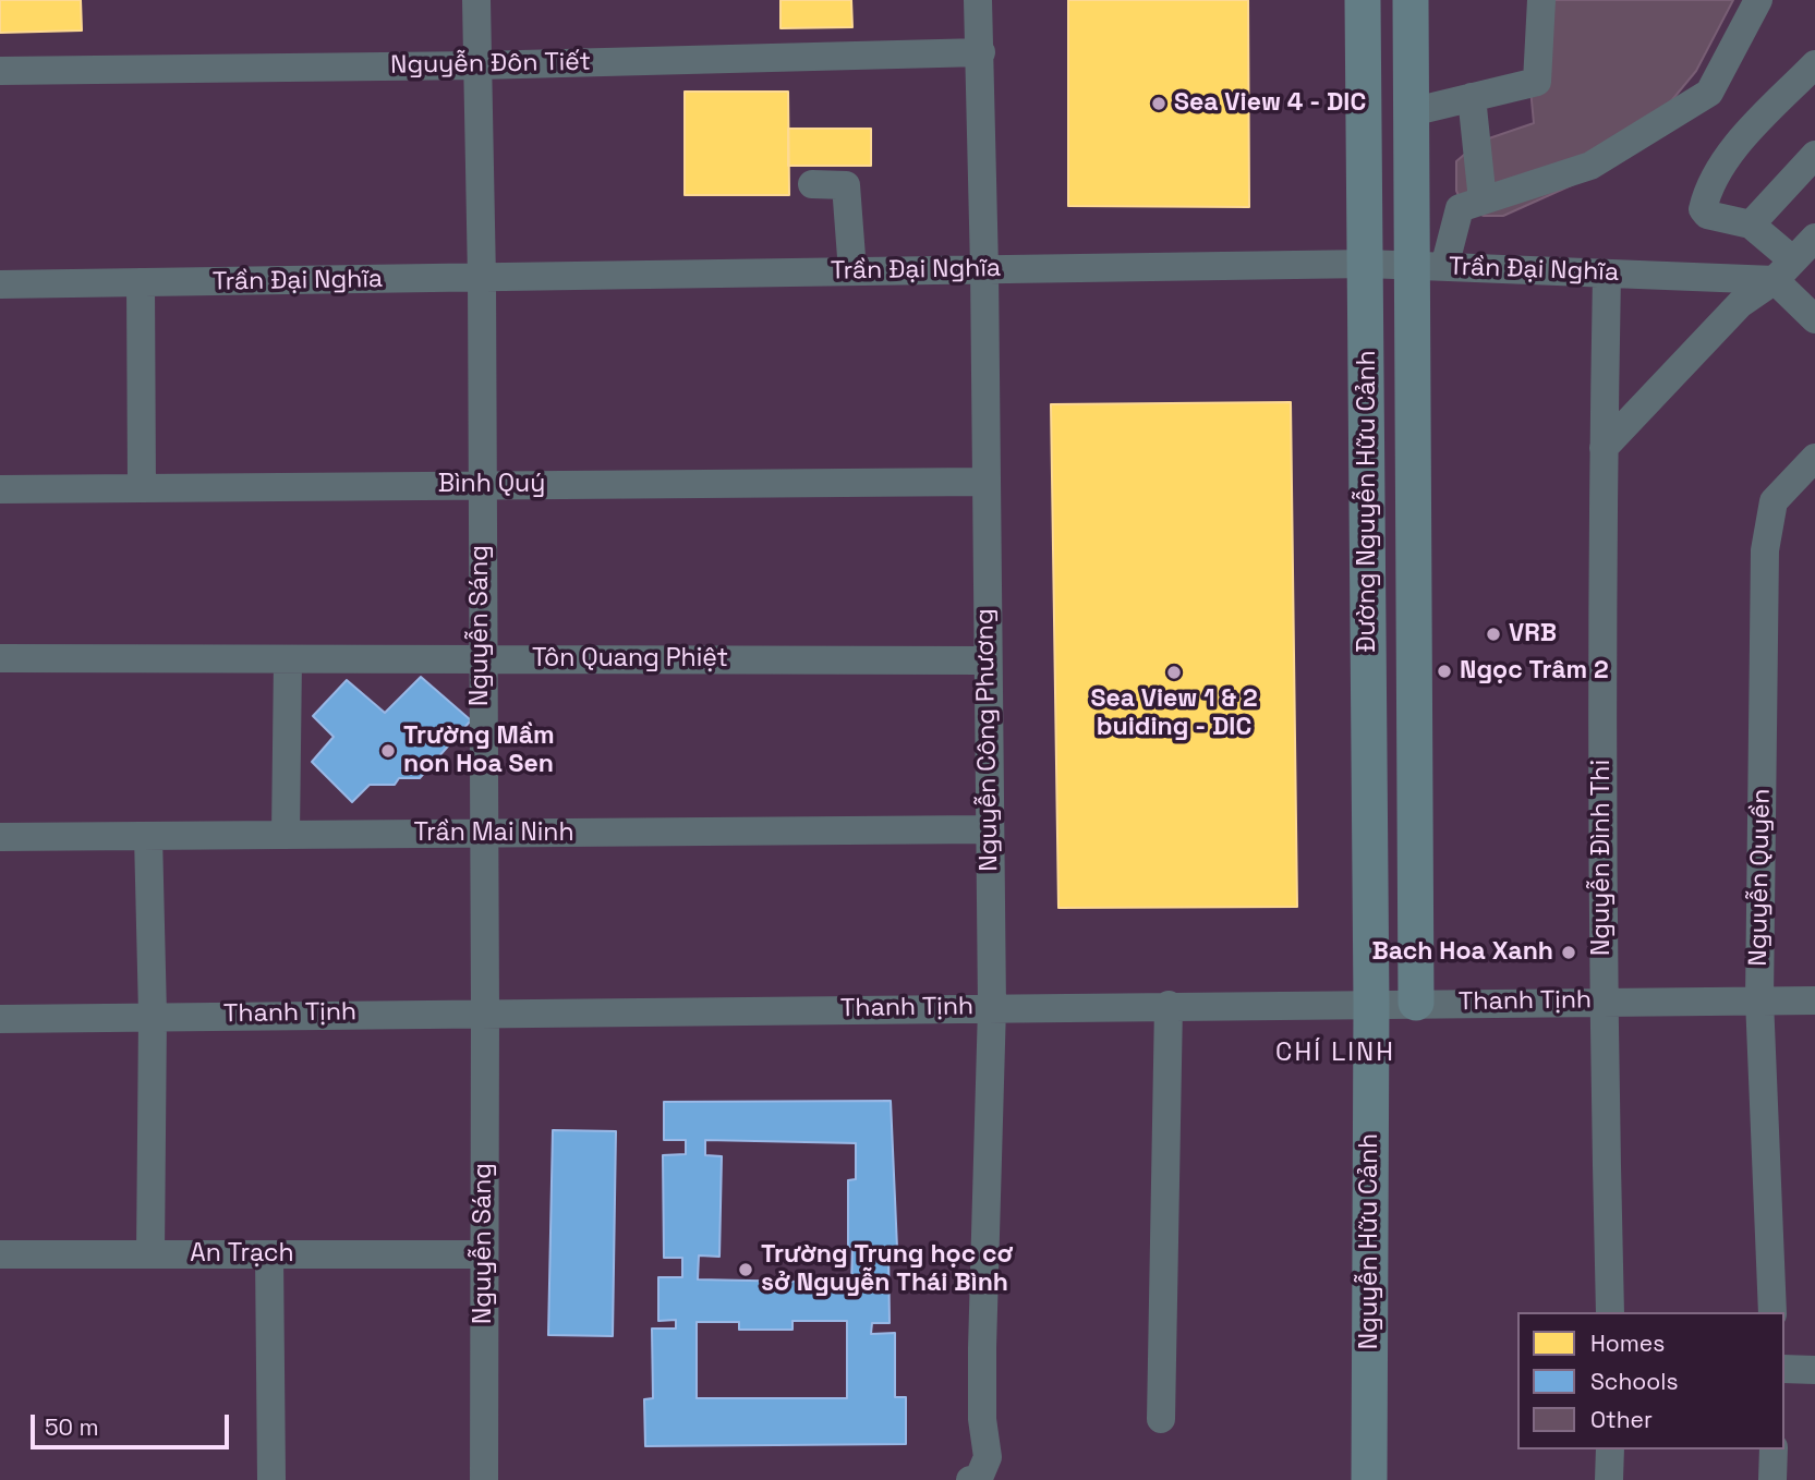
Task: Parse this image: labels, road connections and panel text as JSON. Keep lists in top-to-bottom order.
{
  "streets": {
    "main road": ["Đường Nguyễn Hữu Cảnh", "Nguyễn Hữu Cảnh"],
    "street": [
      "Nguyễn Đôn Tiết",
      "Trần Đại Nghĩa",
      "Bình Quý",
      "Nguyễn Sáng",
      "Tôn Quang Phiệt",
      "Nguyễn Công Phương",
      "Trần Mai Ninh",
      "Nguyễn Đình Thi",
      "Nguyễn Quyền",
      "Thanh Tịnh",
      "An Trạch"
    ]
  },
  "crossings": [
    ["Nguyễn Đôn Tiết", "Nguyễn Sáng"],
    ["Nguyễn Đôn Tiết", "Nguyễn Công Phương"],
    ["Trần Đại Nghĩa", "Đường Nguyễn Hữu Cảnh"],
    ["Trần Đại Nghĩa", "Nguyễn Sáng"],
    ["Trần Đại Nghĩa", "Nguyễn Công Phương"],
    ["Trần Đại Nghĩa", "Nguyễn Đình Thi"],
    ["Bình Quý", "Nguyễn Sáng"],
    ["Bình Quý", "Nguyễn Công Phương"],
    ["Đường Nguyễn Hữu Cảnh", "Thanh Tịnh"],
    ["Đường Nguyễn Hữu Cảnh", "Nguyễn Hữu Cảnh"],
    ["Nguyễn Sáng", "Tôn Quang Phiệt"],
    ["Nguyễn Sáng", "Trần Mai Ninh"],
    ["Nguyễn Sáng", "Thanh Tịnh"],
    ["Nguyễn Sáng", "An Trạch"],
    ["Tôn Quang Phiệt", "Nguyễn Công Phương"],
    ["Nguyễn Công Phương", "Trần Mai Ninh"],
    ["Nguyễn Công Phương", "Thanh Tịnh"],
    ["Nguyễn Đình Thi", "Thanh Tịnh"],
    ["Nguyễn Quyền", "Thanh Tịnh"],
    ["Thanh Tịnh", "Nguyễn Hữu Cảnh"]
  ],
  "districts": ["CHÍ LINH"],
  "places": [
    "Sea View 4 - DIC",
    "VRB",
    "Ngọc Trâm 2",
    "Sea View 1 & 2 buiding - DIC",
    "Trường Mầm non Hoa Sen",
    "Bach Hoa Xanh",
    "Trường Trung học cơ sở Nguyễn Thái Bình"
  ],
  "legend": ["Homes", "Schools", "Other"],
  "scale_bar": "50 m"
}
